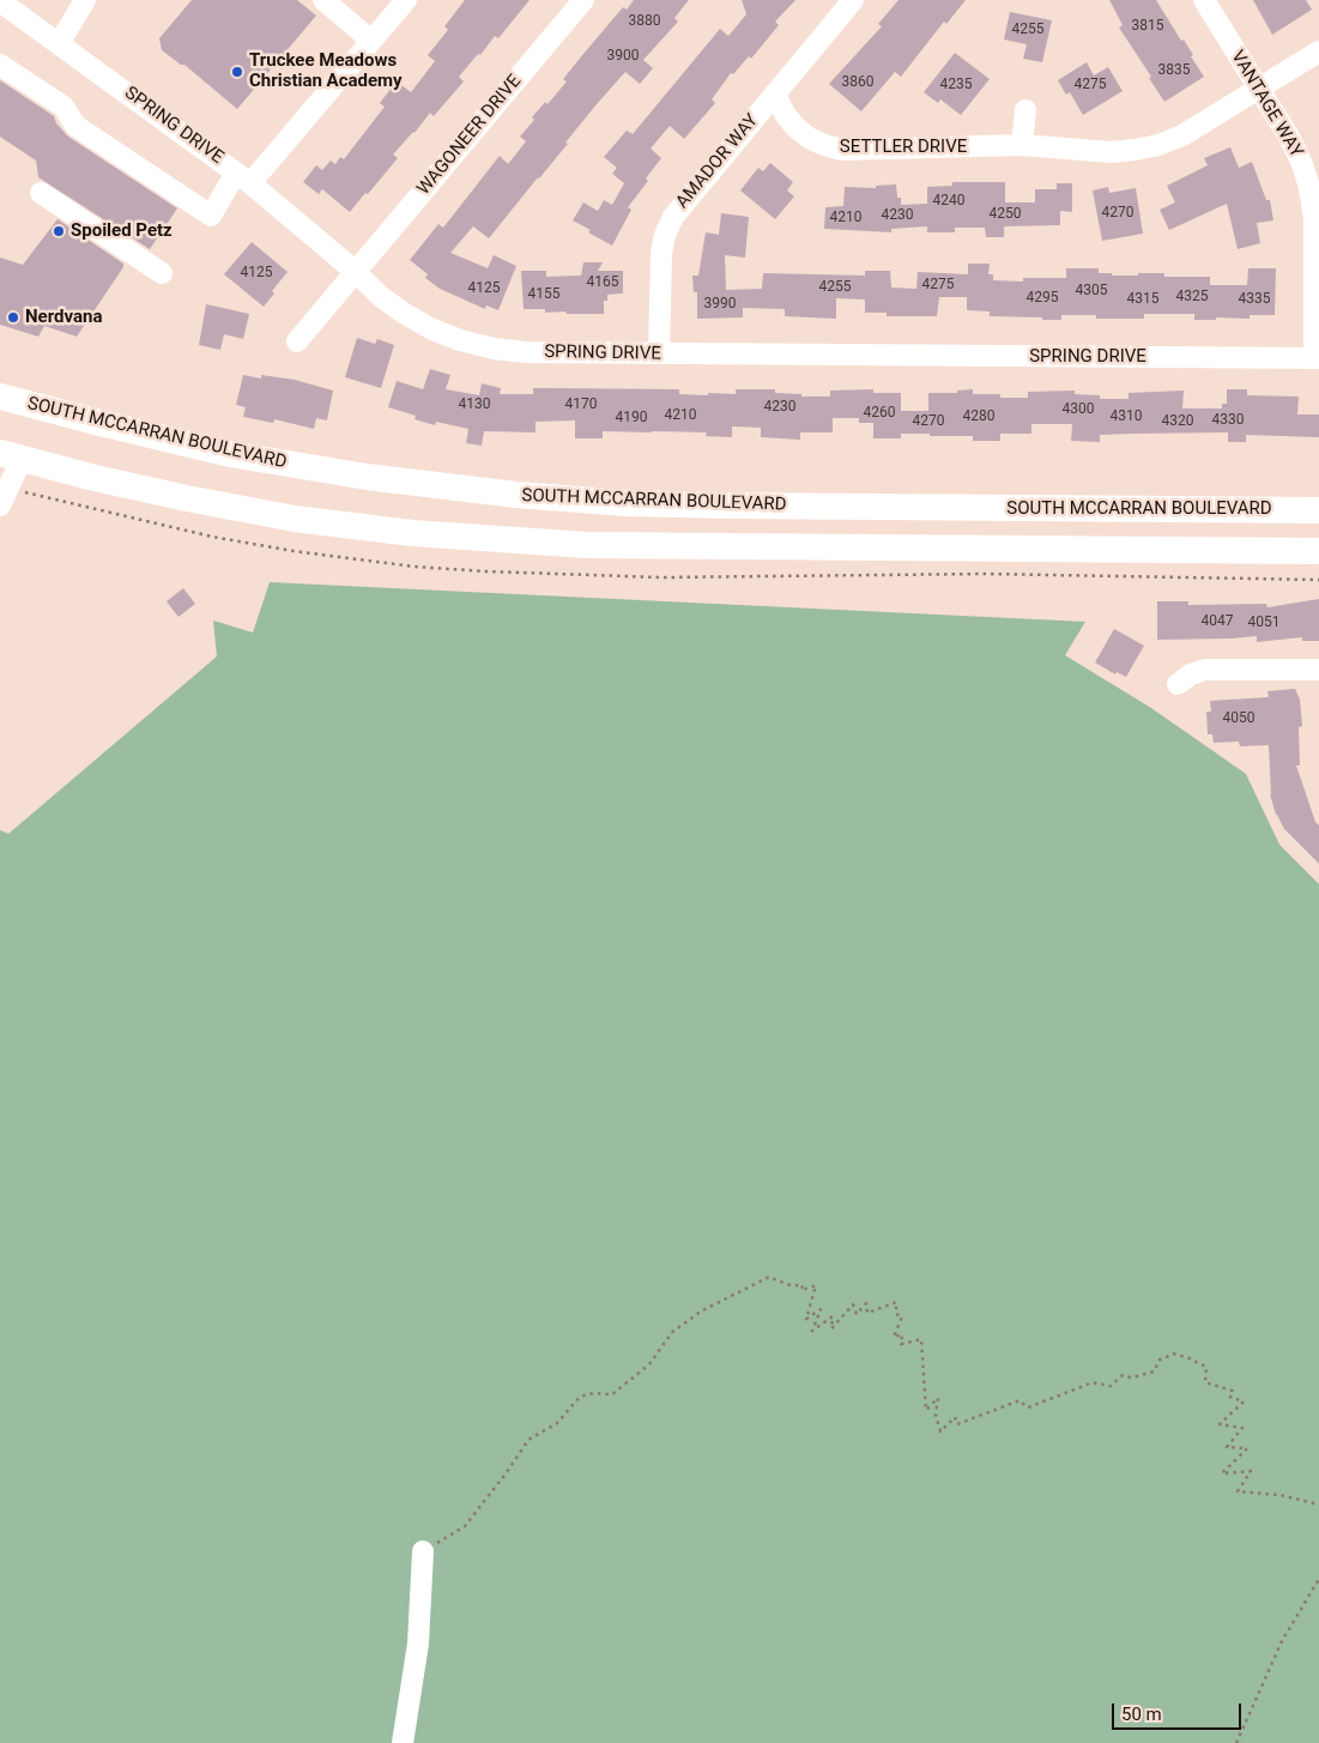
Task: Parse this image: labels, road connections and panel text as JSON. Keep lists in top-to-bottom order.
{
  "streets": {
    "main road": ["SOUTH MCCARRAN BOULEVARD"],
    "street": [
      "VANTAGE WAY",
      "SPRING DRIVE",
      "WAGONEER DRIVE",
      "SETTLER DRIVE",
      "AMADOR WAY"
    ]
  },
  "crossings": [
    ["VANTAGE WAY", "SPRING DRIVE"],
    ["VANTAGE WAY", "SETTLER DRIVE"],
    ["SPRING DRIVE", "WAGONEER DRIVE"],
    ["SPRING DRIVE", "AMADOR WAY"],
    ["SETTLER DRIVE", "AMADOR WAY"]
  ],
  "places": ["Truckee Meadows Christian Academy", "Spoiled Petz", "Nerdvana"],
  "house_numbers": [
    "3880",
    "3815",
    "4255",
    "3900",
    "3835",
    "3860",
    "4235",
    "4275",
    "4240",
    "4270",
    "4250",
    "4230",
    "4210",
    "4125",
    "4165",
    "4275",
    "4255",
    "4125",
    "4305",
    "4155",
    "4325",
    "4295",
    "4315",
    "4335",
    "3990",
    "4130",
    "4170",
    "4230",
    "4300",
    "4260",
    "4210",
    "4280",
    "4310",
    "4190",
    "4330",
    "4270",
    "4320",
    "4047",
    "4051",
    "4050"
  ],
  "scale_bar": "50 m"
}
